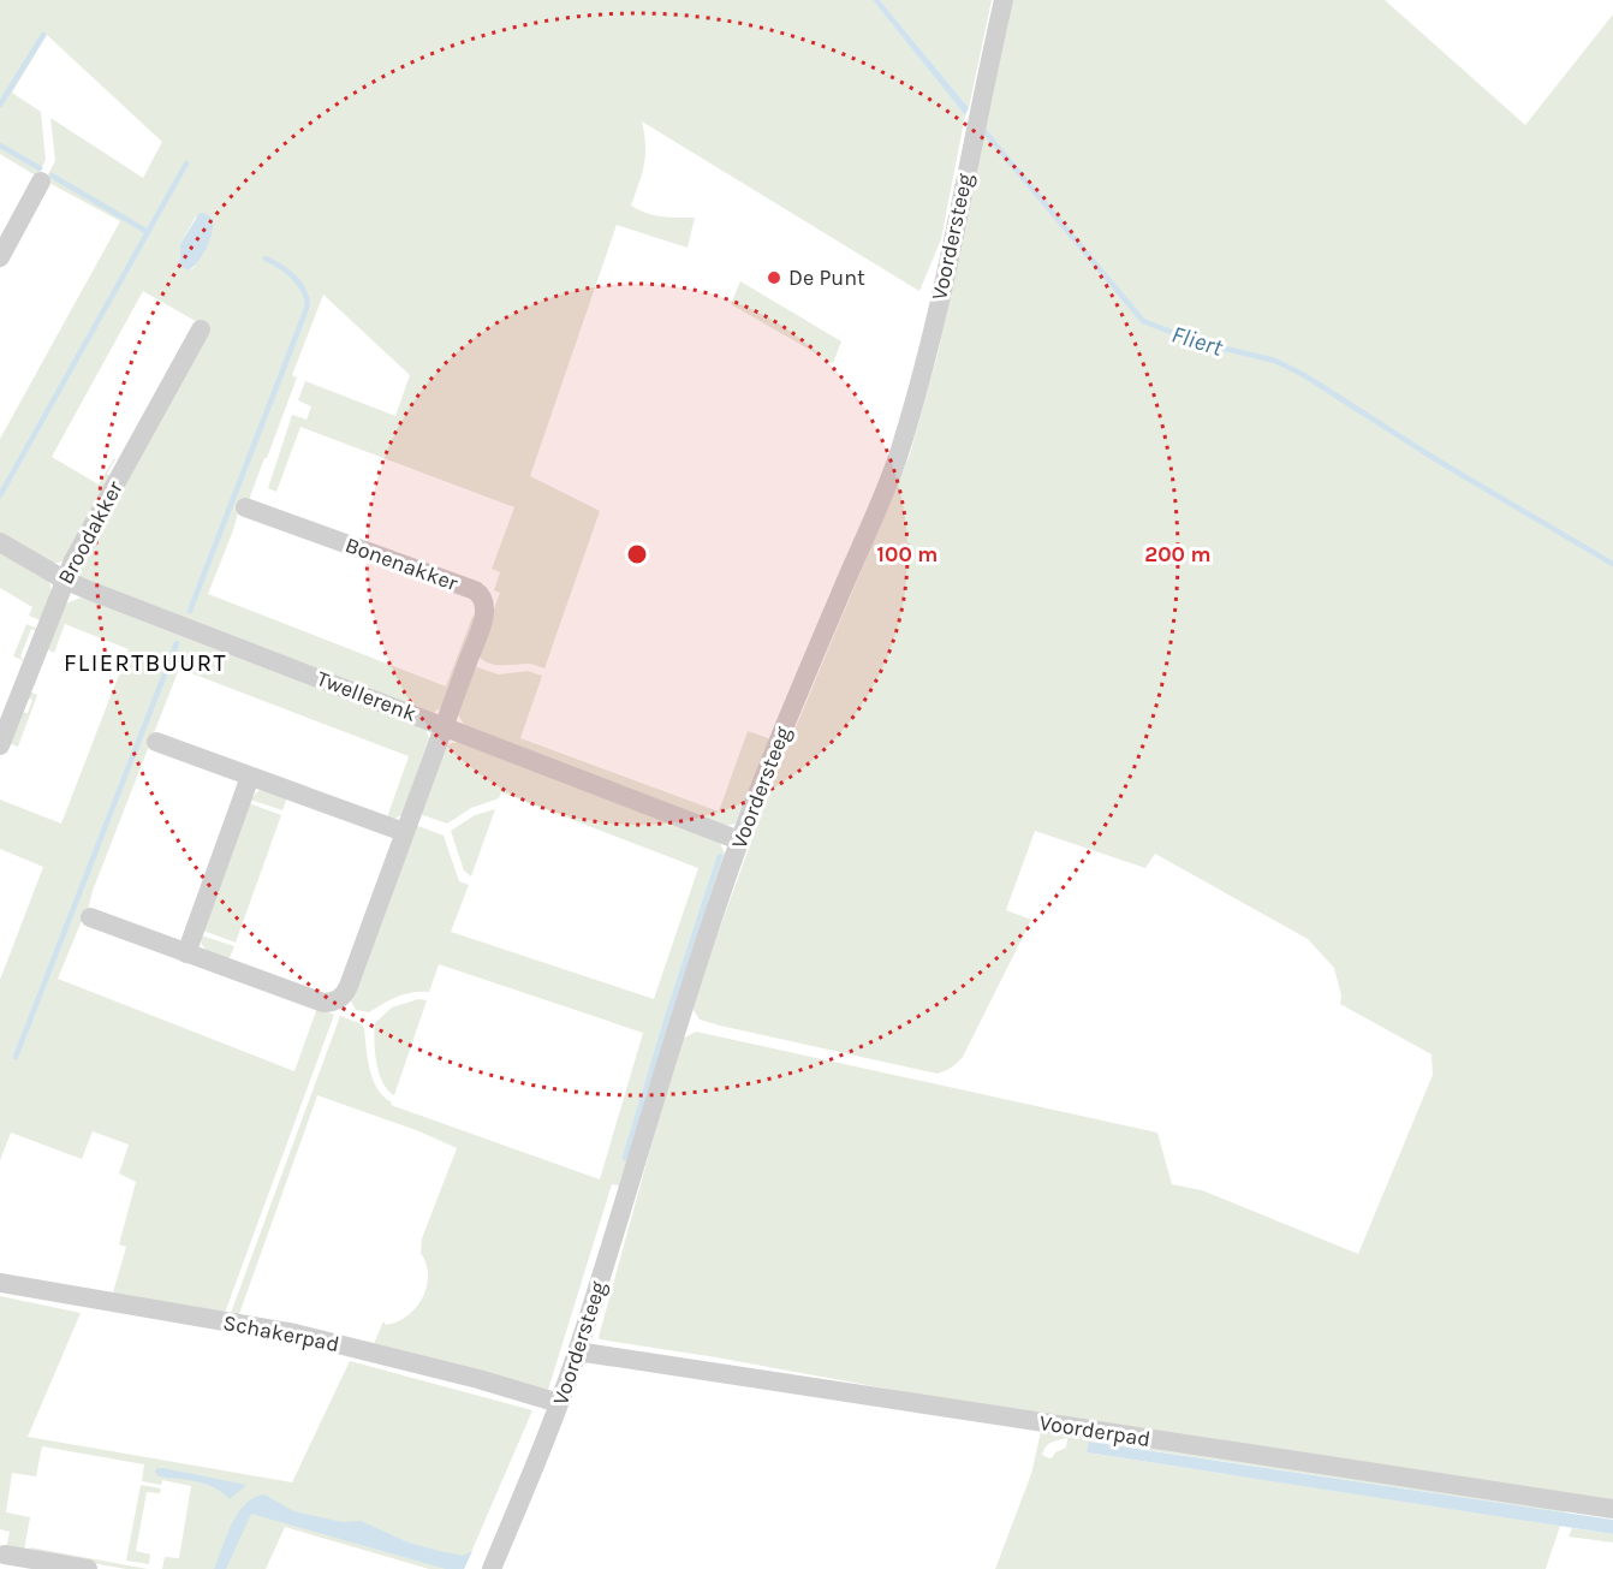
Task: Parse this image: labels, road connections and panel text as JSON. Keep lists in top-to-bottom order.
{
  "streets": {
    "street": [
      "Voordersteeg",
      "Broodakker",
      "Bonenakker",
      "Twellerenk",
      "Schakerpad",
      "Voorderpad"
    ]
  },
  "crossings": [
    ["Voordersteeg", "Twellerenk"],
    ["Voordersteeg", "Schakerpad"],
    ["Voordersteeg", "Voorderpad"],
    ["Broodakker", "Twellerenk"],
    ["Bonenakker", "Twellerenk"]
  ],
  "districts": ["FLIERTBUURT"],
  "water": ["Fliert"],
  "places": ["De Punt"],
  "rings": ["100 m", "200 m"]
}
